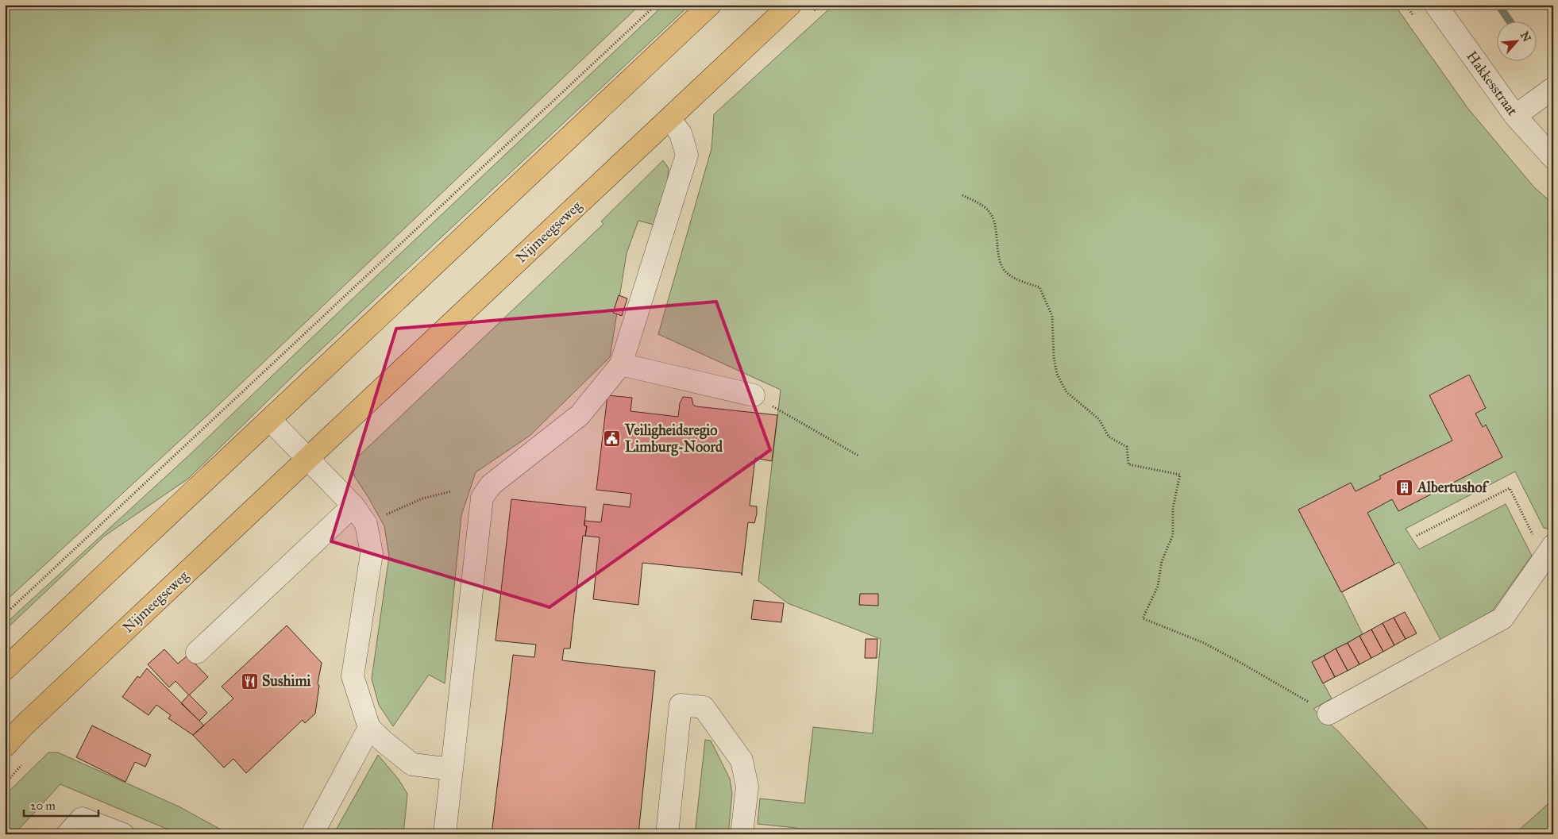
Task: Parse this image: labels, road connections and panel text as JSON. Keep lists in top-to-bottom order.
{
  "streets": {
    "main road": ["Nijmeegseweg"],
    "street": ["Hakkesstraat"]
  },
  "places": {
    "public building": ["Veiligheidsregio Limburg-Noord"],
    "building": ["Albertushof"],
    "restaurant": ["Sushimi"]
  },
  "scale_bar": "20 m",
  "north": "top right"
}
